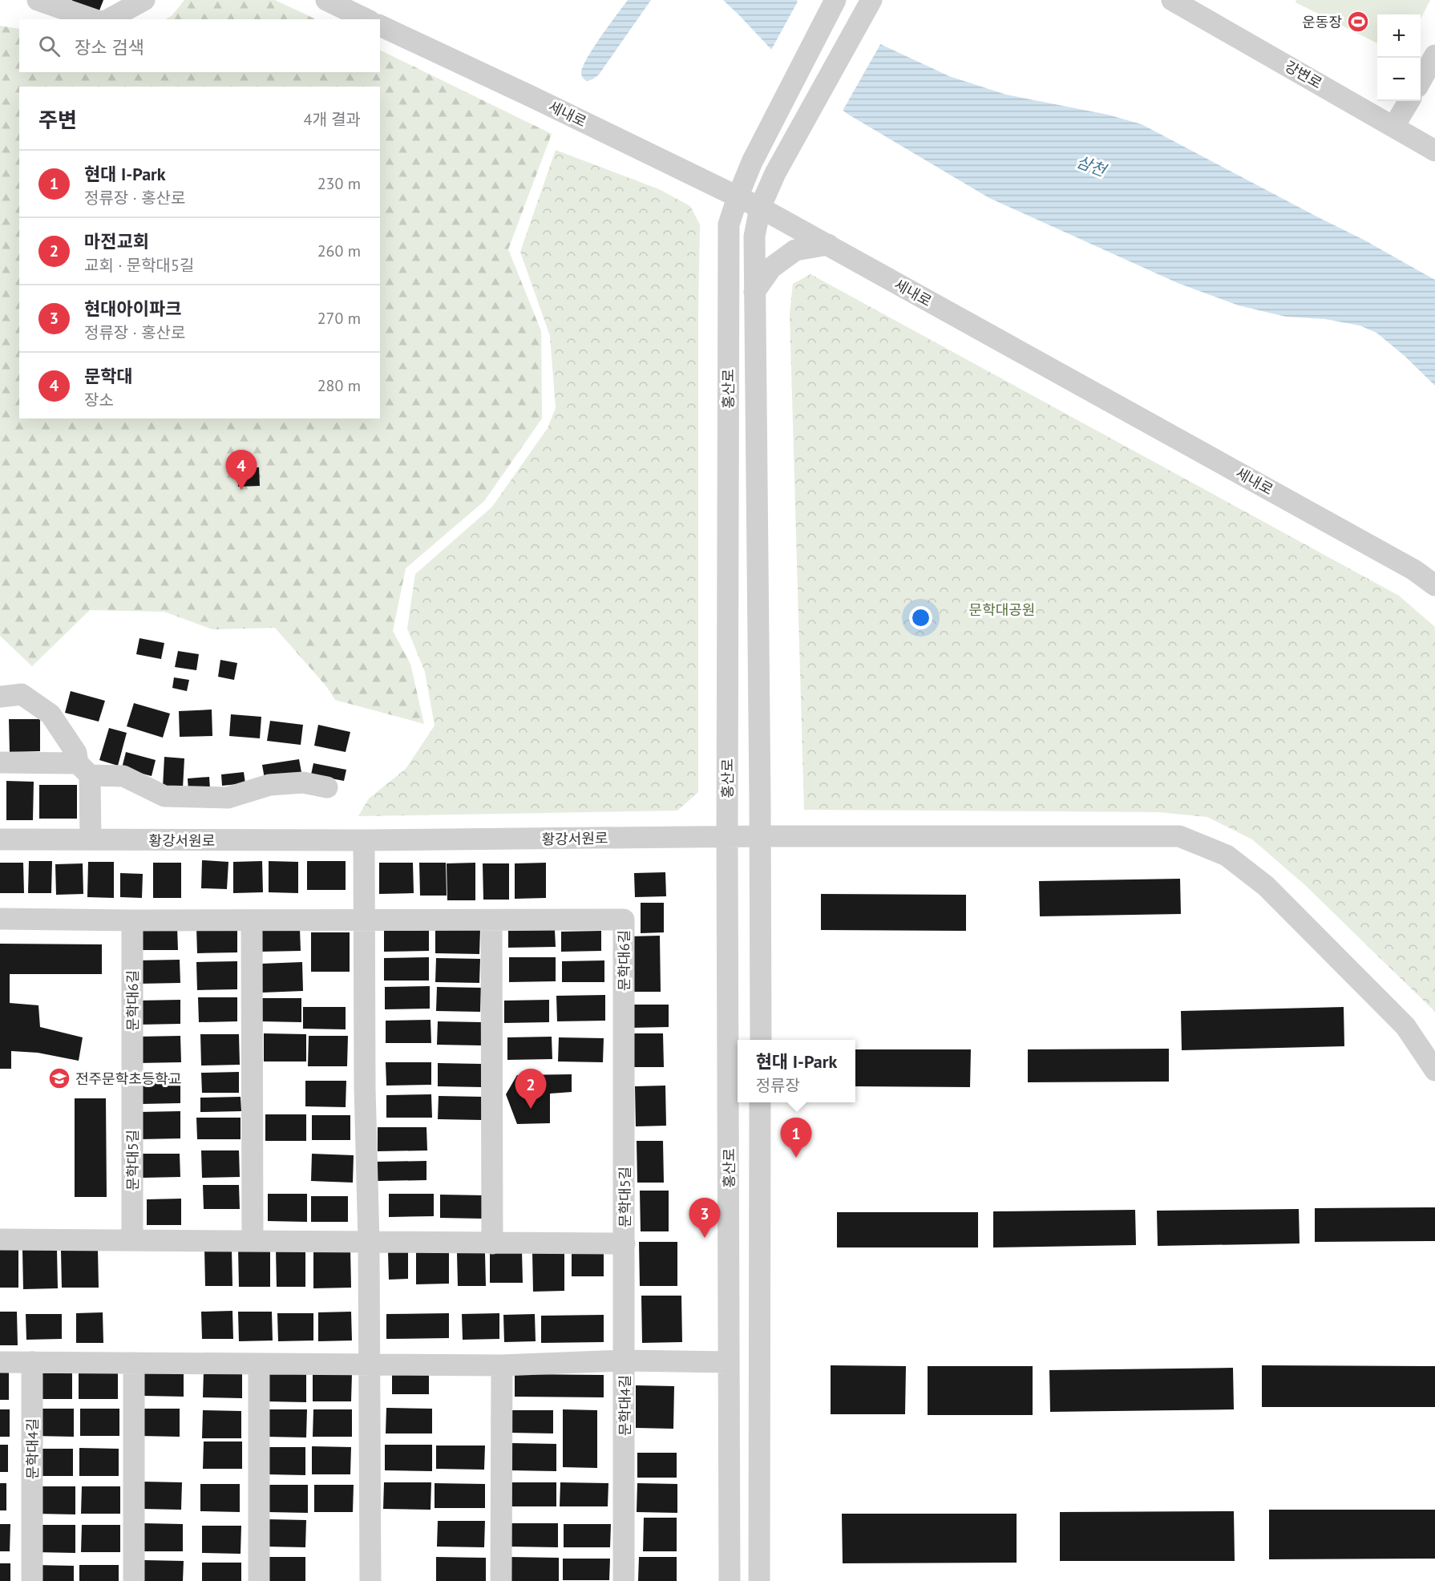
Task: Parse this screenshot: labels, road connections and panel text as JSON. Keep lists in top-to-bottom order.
{
  "streets": {
    "street": [
      "강변로",
      "세내로",
      "홍산로",
      "황강서원로",
      "문학대6길",
      "문학대5길",
      "문학대4길"
    ]
  },
  "crossings": [
    ["세내로", "홍산로"],
    ["홍산로", "황강서원로"],
    ["문학대6길", "문학대5길"]
  ],
  "water": ["삼천"],
  "parks": ["문학대공원"],
  "places": {
    "sports": ["운동장"],
    "school or university": ["전주문학초등학교"]
  },
  "page": {
    "map_buttons": ["+", "−"],
    "search": "장소 검색",
    "heading": ["주변", "4개 결과"],
    "list": [
      {
        "mark": "1",
        "name": "현대 I-Park",
        "note": "정류장 · 홍산로",
        "value": "230 m"
      },
      {
        "mark": "2",
        "name": "마전교회",
        "note": "교회 · 문학대5길",
        "value": "260 m"
      },
      {
        "mark": "3",
        "name": "현대아이파크",
        "note": "정류장 · 홍산로",
        "value": "270 m"
      },
      {
        "mark": "4",
        "name": "문학대",
        "note": "장소",
        "value": "280 m"
      }
    ],
    "pins": [
      "4",
      "2",
      "1",
      "3"
    ],
    "popup": ["현대 I-Park", "정류장"]
  }
}
